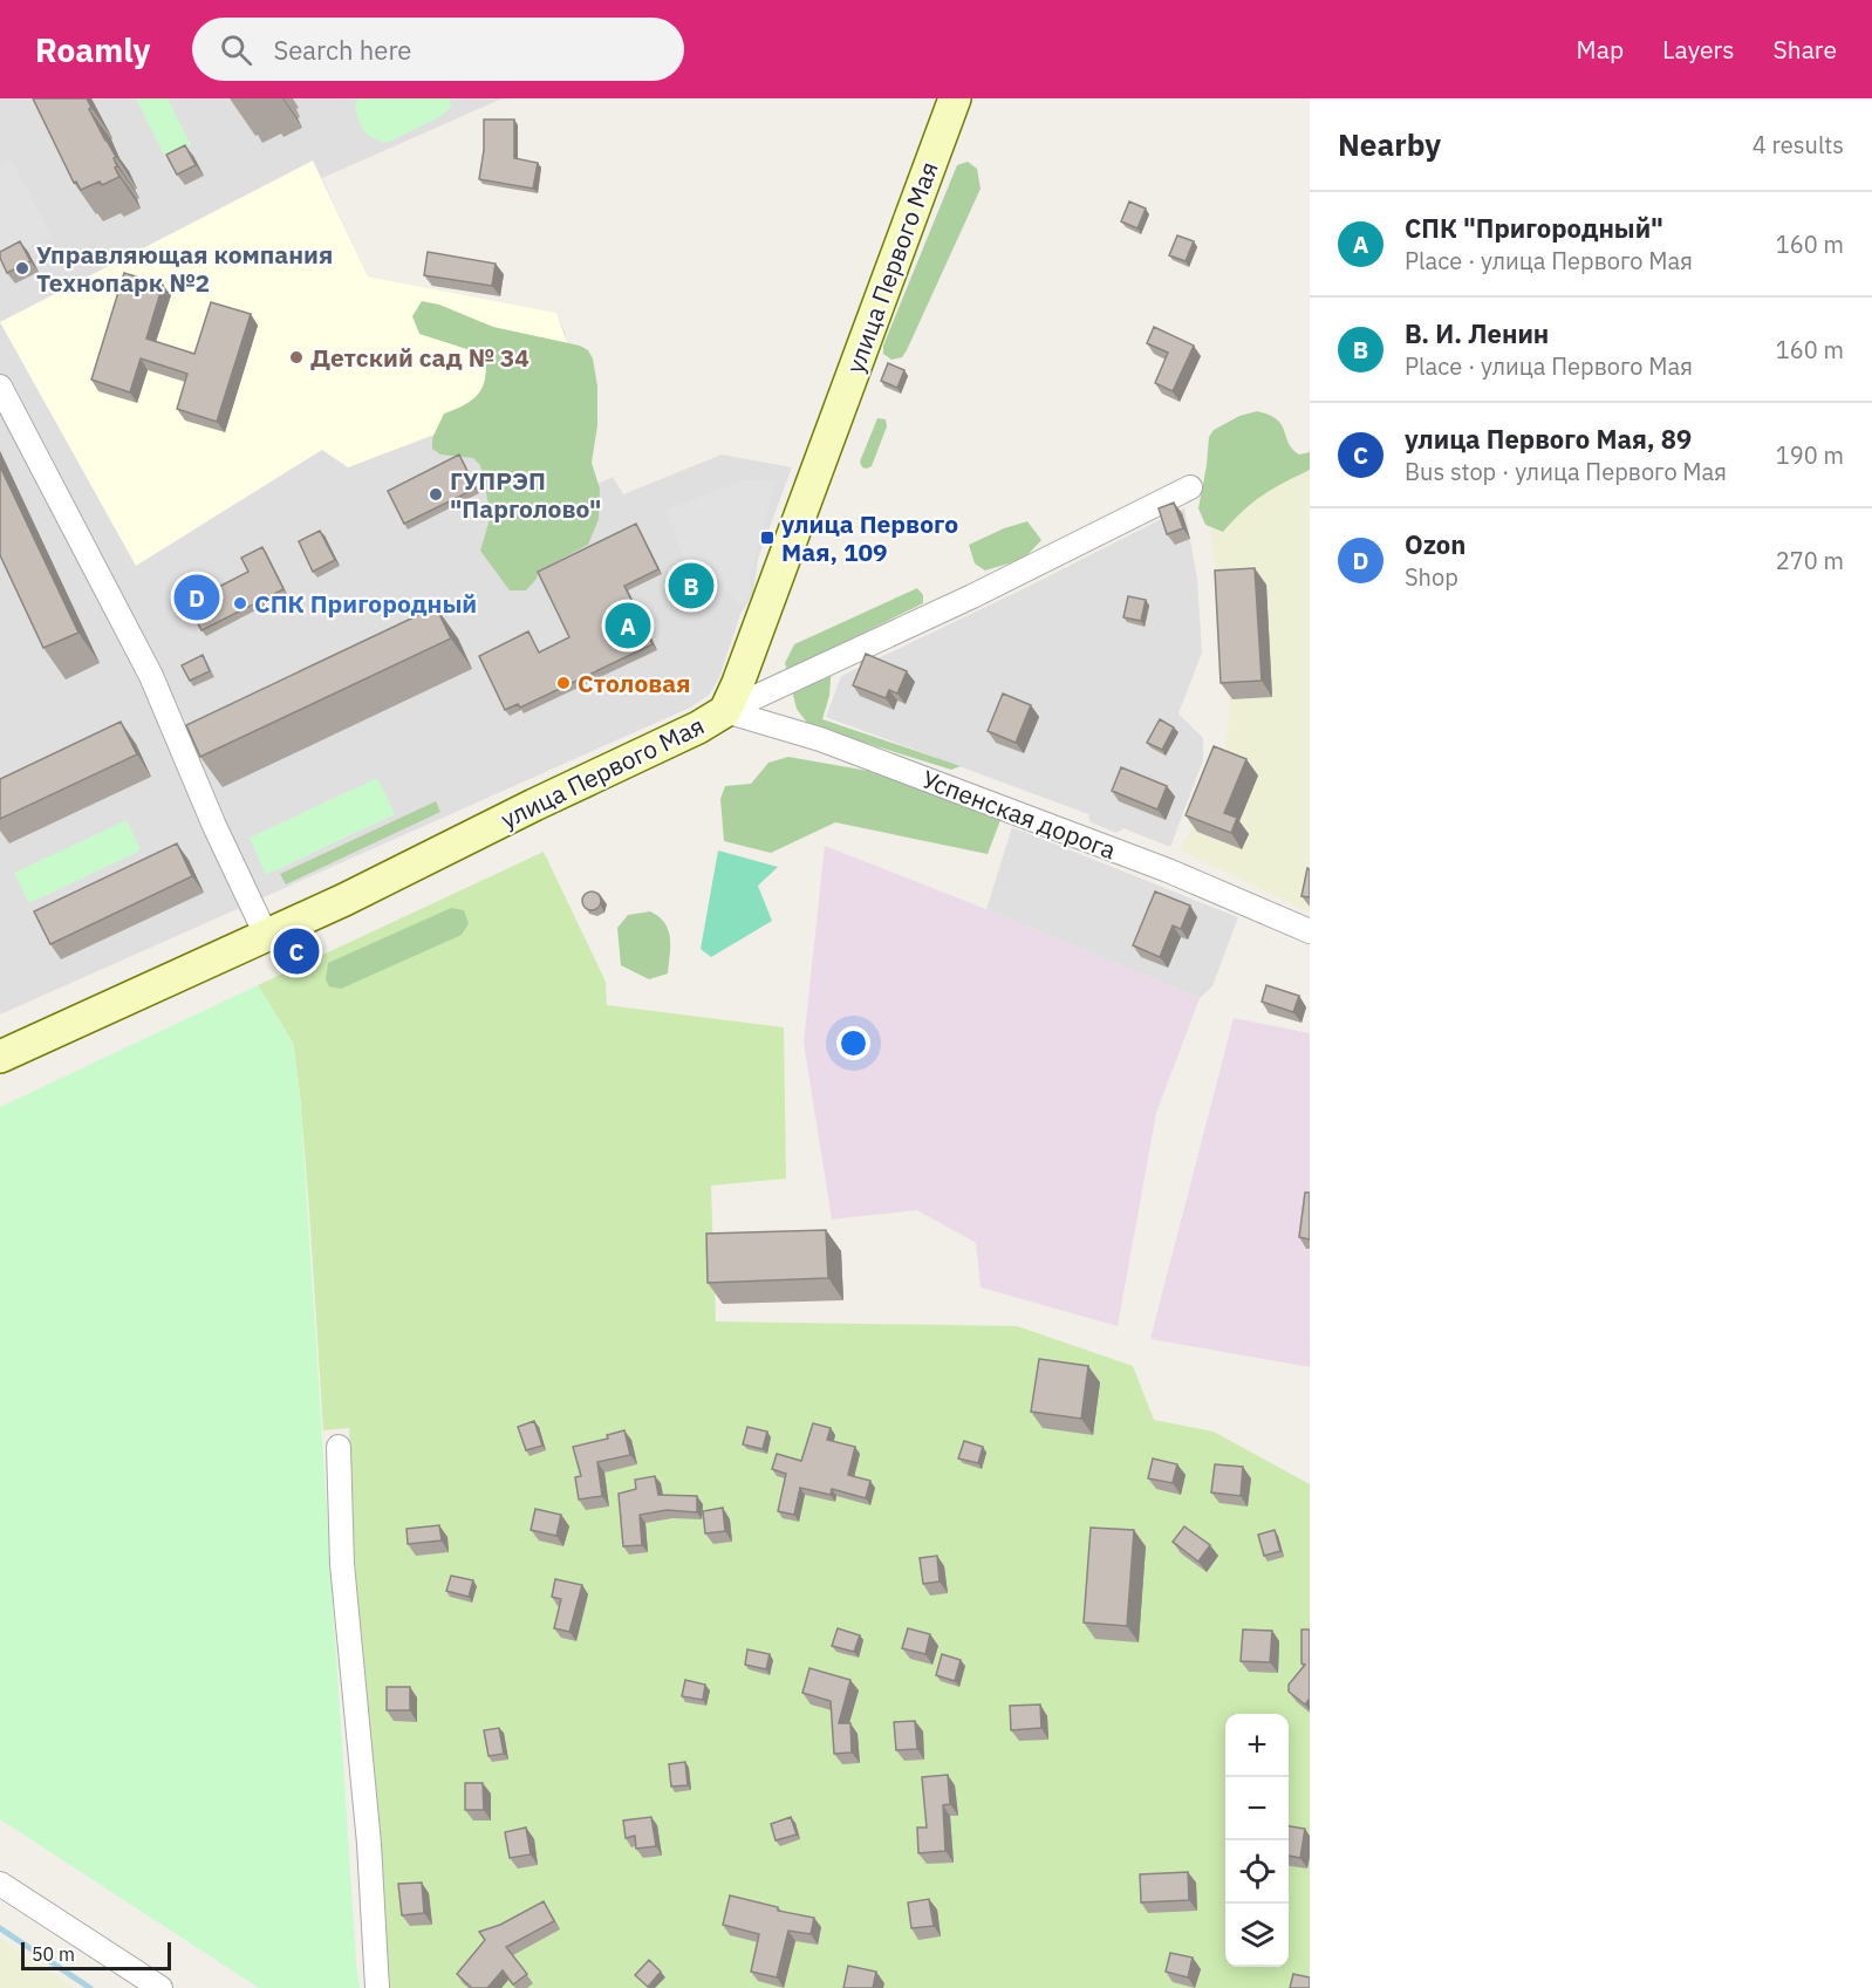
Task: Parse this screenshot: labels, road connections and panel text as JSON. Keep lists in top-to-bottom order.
{
  "streets": {
    "street": ["улица Первого Мая", "Успенская дорога"]
  },
  "crossings": [
    ["улица Первого Мая", "Успенская дорога"]
  ],
  "places": {
    "other": [
      "Управляющая компания Технопарк №2",
      "Детский сад № 34",
      "ГУПРЭП \"Парголово\"",
      "СПК Пригородный",
      "Столовая"
    ],
    "transit": ["улица Первого Мая, 109"]
  },
  "scale_bar": "50 m",
  "page": {
    "header": "Roamly",
    "search": "Search here",
    "nav": ["Map", "Layers", "Share"],
    "heading": ["Nearby", "4 results"],
    "list": [
      {
        "mark": "A",
        "name": "СПК \"Пригородный\"",
        "note": "Place · улица Первого Мая",
        "value": "160 m"
      },
      {
        "mark": "B",
        "name": "В. И. Ленин",
        "note": "Place · улица Первого Мая",
        "value": "160 m"
      },
      {
        "mark": "C",
        "name": "улица Первого Мая, 89",
        "note": "Bus stop · улица Первого Мая",
        "value": "190 m"
      },
      {
        "mark": "D",
        "name": "Ozon",
        "note": "Shop",
        "value": "270 m"
      }
    ],
    "pins": [
      "B",
      "D",
      "A",
      "C"
    ],
    "map_buttons": ["+", "−"],
    "scale": "50 m"
  }
}
